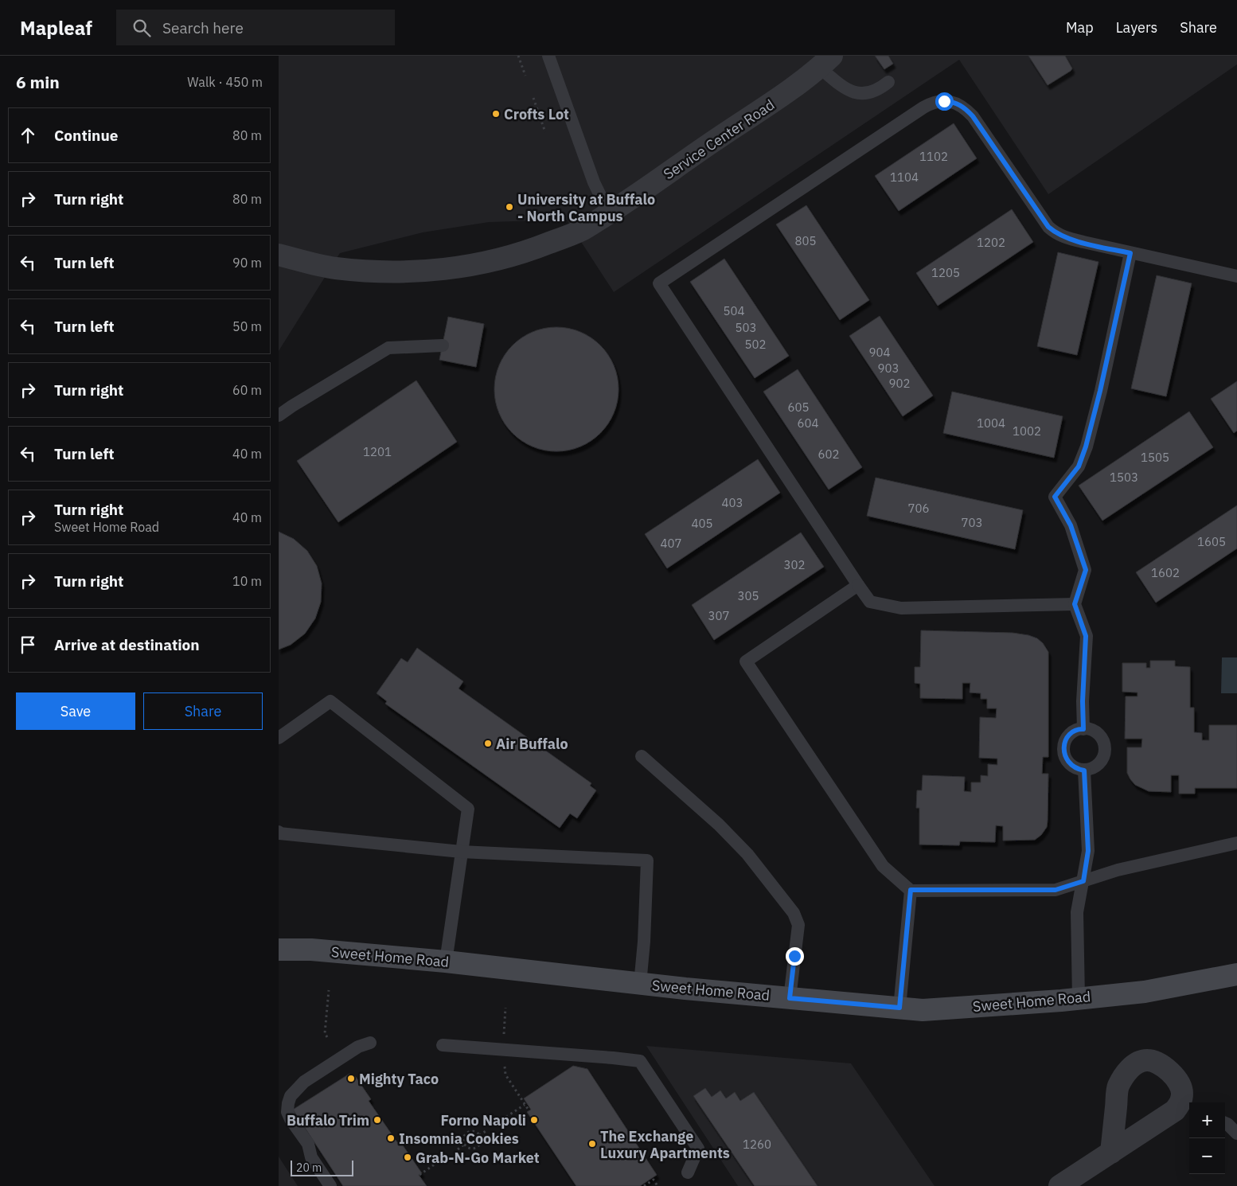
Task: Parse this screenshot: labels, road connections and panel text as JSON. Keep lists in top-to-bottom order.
{
  "streets": {
    "main road": ["Sweet Home Road"],
    "street": ["Service Center Road"]
  },
  "places": [
    "Crofts Lot",
    "University at Buffalo - North Campus",
    "Air Buffalo",
    "Mighty Taco",
    "Buffalo Trim",
    "Forno Napoli",
    "Insomnia Cookies",
    "The Exchange Luxury Apartments",
    "Grab-N-Go Market"
  ],
  "house_numbers": [
    "1102",
    "1104",
    "805",
    "1202",
    "1205",
    "504",
    "503",
    "502",
    "904",
    "903",
    "902",
    "605",
    "604",
    "1004",
    "1002",
    "1201",
    "602",
    "1505",
    "1503",
    "403",
    "706",
    "703",
    "405",
    "1605",
    "407",
    "302",
    "1602",
    "305",
    "307",
    "1260"
  ],
  "scale_bar": "20 m",
  "page": {
    "header": "Mapleaf",
    "search": "Search here",
    "nav": ["Map", "Layers", "Share"],
    "heading": ["6 min", "Walk · 450 m"],
    "list": [
      ["Continue", "80 m"],
      ["Turn right", "80 m"],
      ["Turn left", "90 m"],
      ["Turn left", "50 m"],
      ["Turn right", "60 m"],
      ["Turn left", "40 m"],
      ["Turn right", "Sweet Home Road", "40 m"],
      ["Turn right", "10 m"],
      "Arrive at destination"
    ],
    "buttons": ["Save", "Share"],
    "map_buttons": ["+", "−"],
    "scale": "20 m"
  }
}
